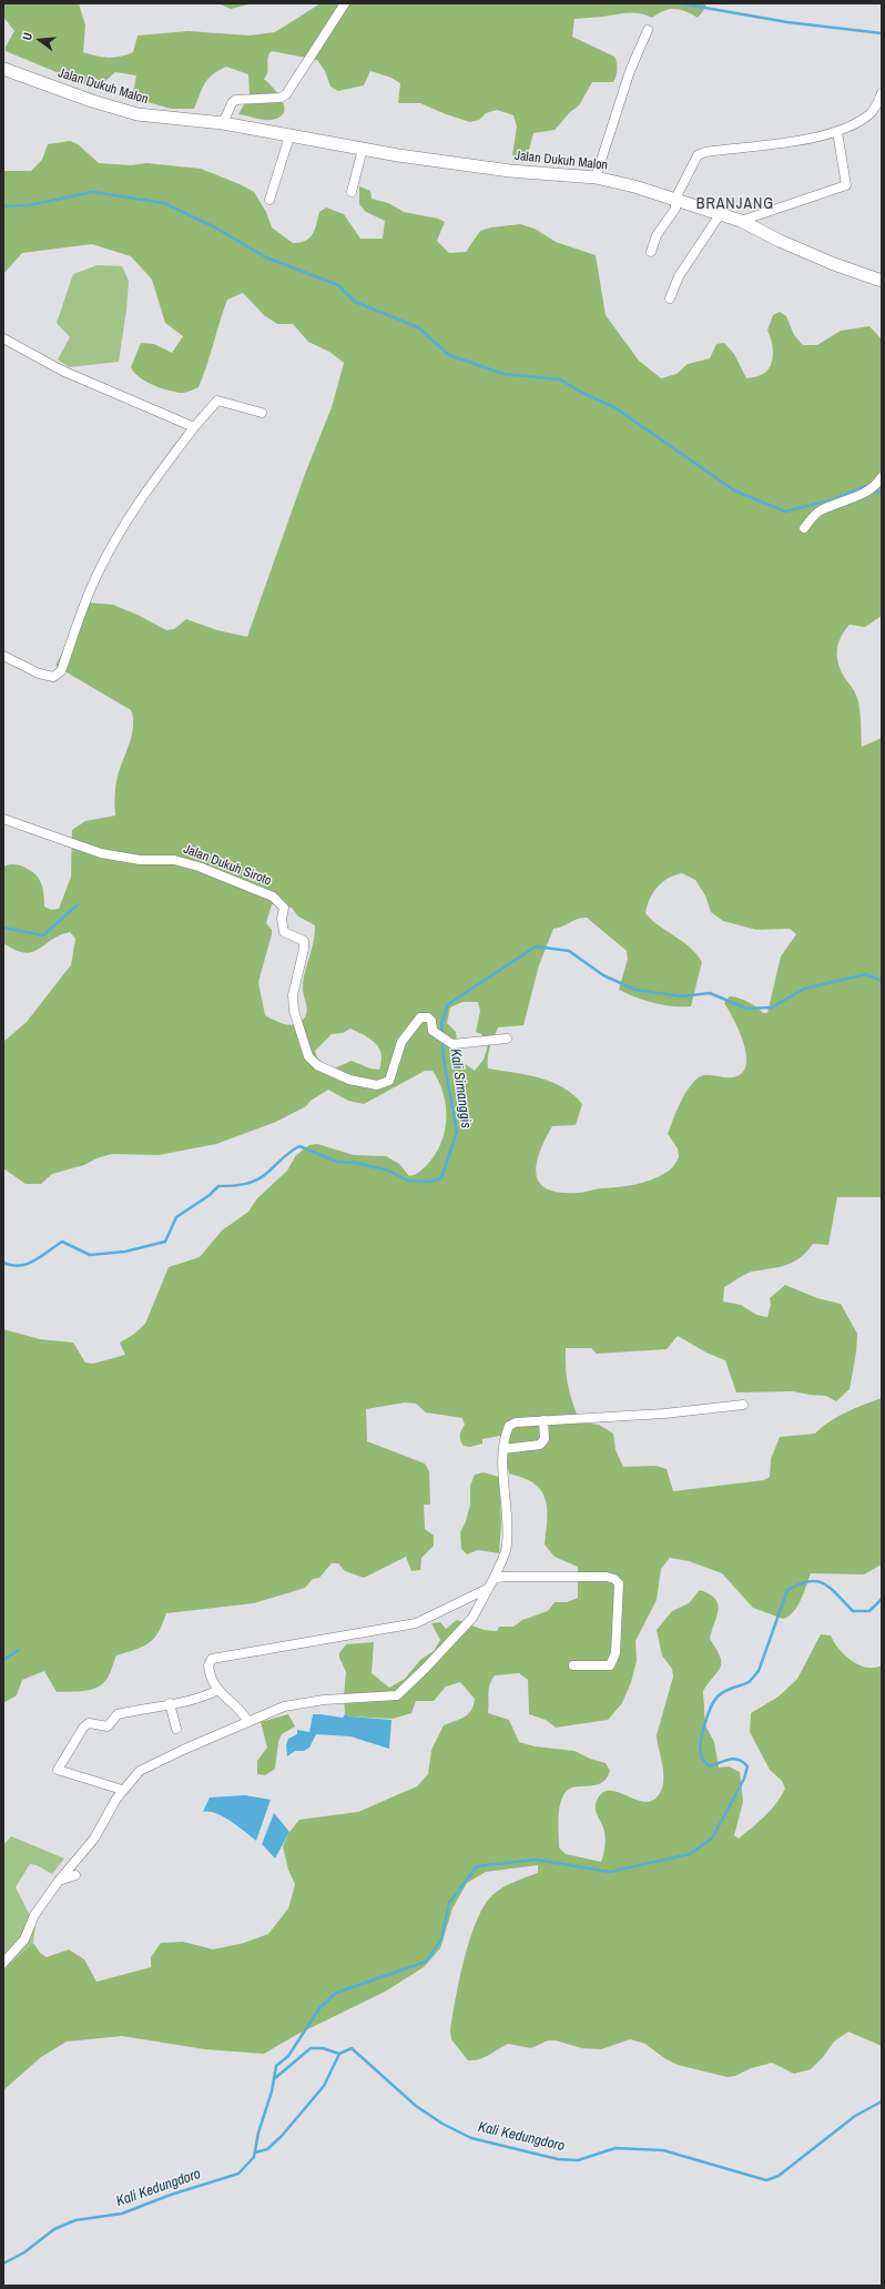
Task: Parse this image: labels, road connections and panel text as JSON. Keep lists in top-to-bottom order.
{
  "streets": {
    "street": ["Jalan Dukuh Malon", "Jalan Dukuh Siroto"]
  },
  "districts": ["BRANJANG"],
  "water": ["Kali Simanggis", "Kali Kedungdoro"],
  "north": "left"
}
